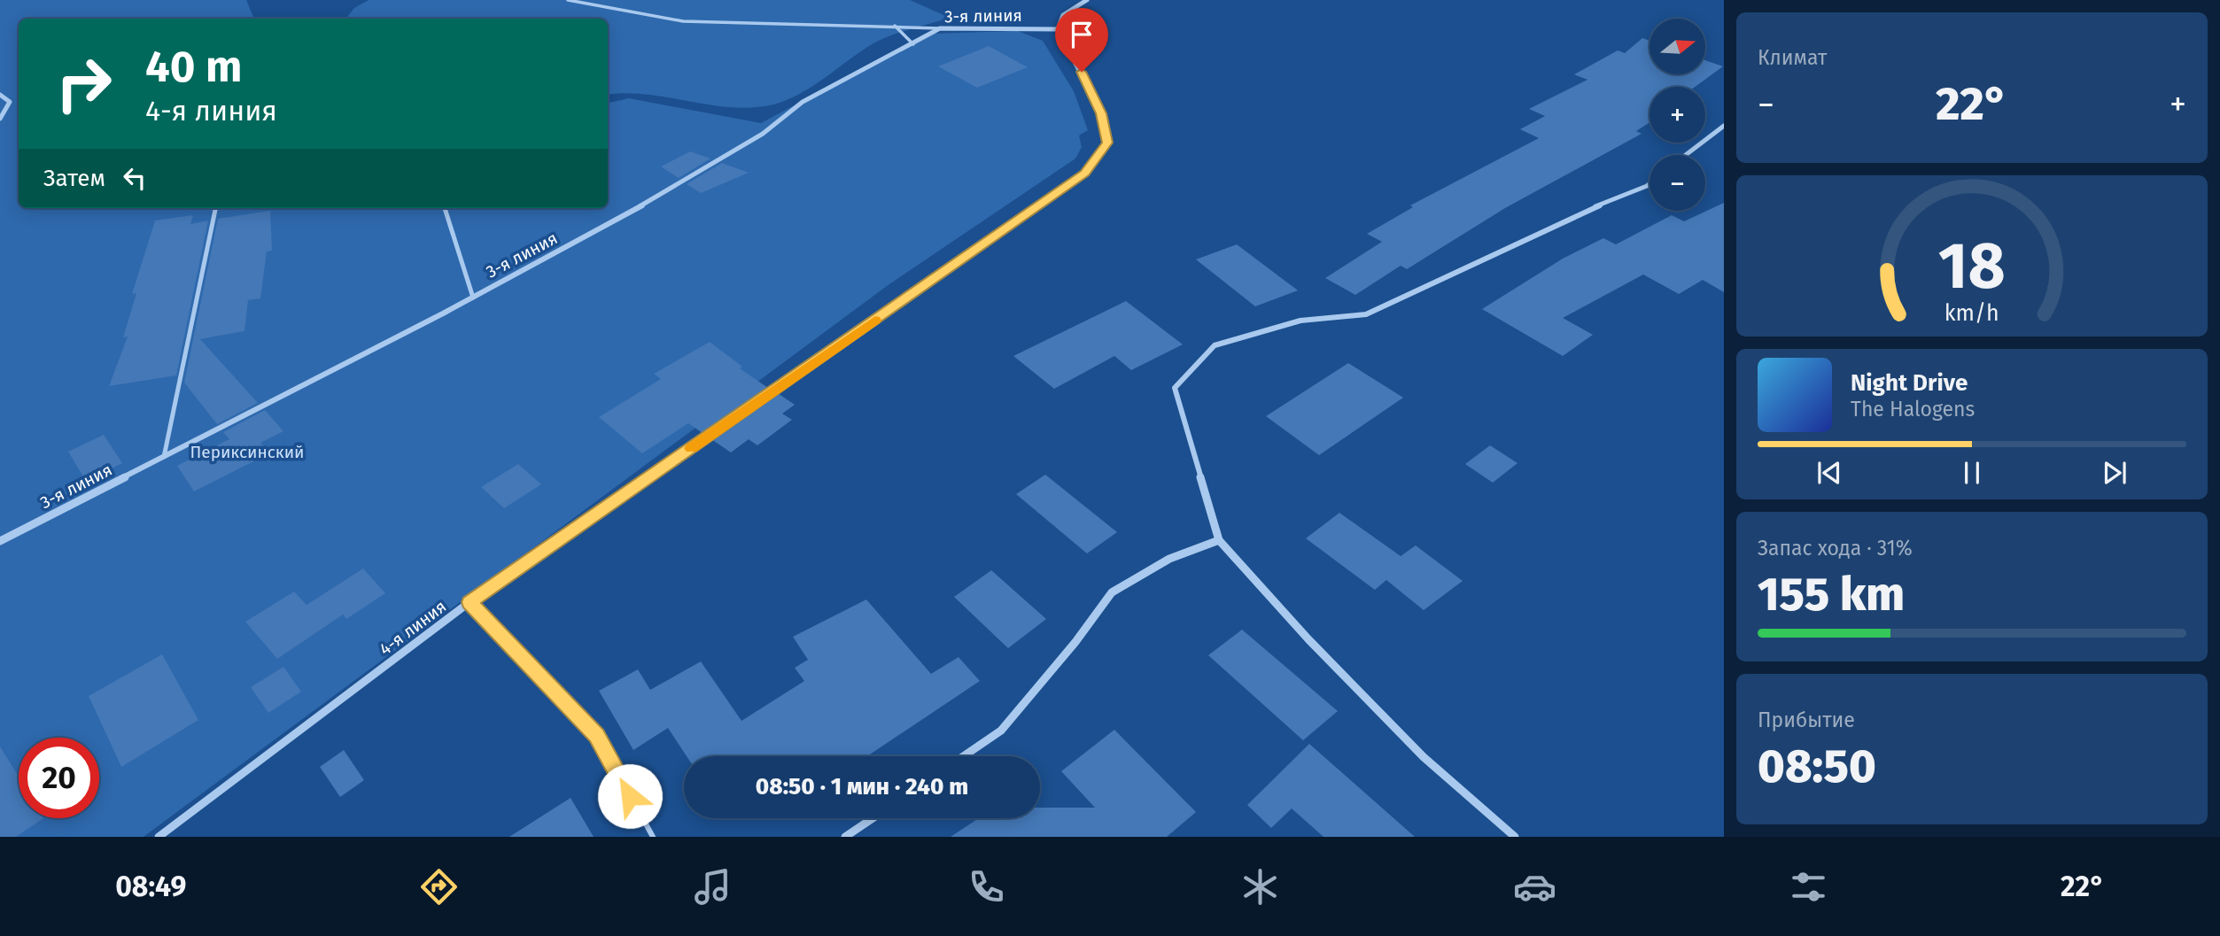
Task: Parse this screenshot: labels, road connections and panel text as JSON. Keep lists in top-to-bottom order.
{
  "streets": {
    "street": ["3-я линия", "4-я линия"]
  },
  "crossings": [
    ["3-я линия", "4-я линия"]
  ],
  "parks": ["Периксинский"],
  "north": "right",
  "page": {
    "tile": [
      "Климат",
      ["Запас хода · 31%", "155 km"],
      ["Прибытие", "08:50"]
    ],
    "map_buttons": ["+", "−"],
    "turn": ["40 m", "4-я линия"],
    "heat": ["−", "22°", "+"],
    "then": "Затем",
    "song": ["Night Drive", "The Halogens"],
    "limit": "20",
    "trip": "08:50 · 1 мин · 240 m",
    "tabs": ["08:49", "22°"],
    "gauge": ["18", "km/h"]
  }
}
